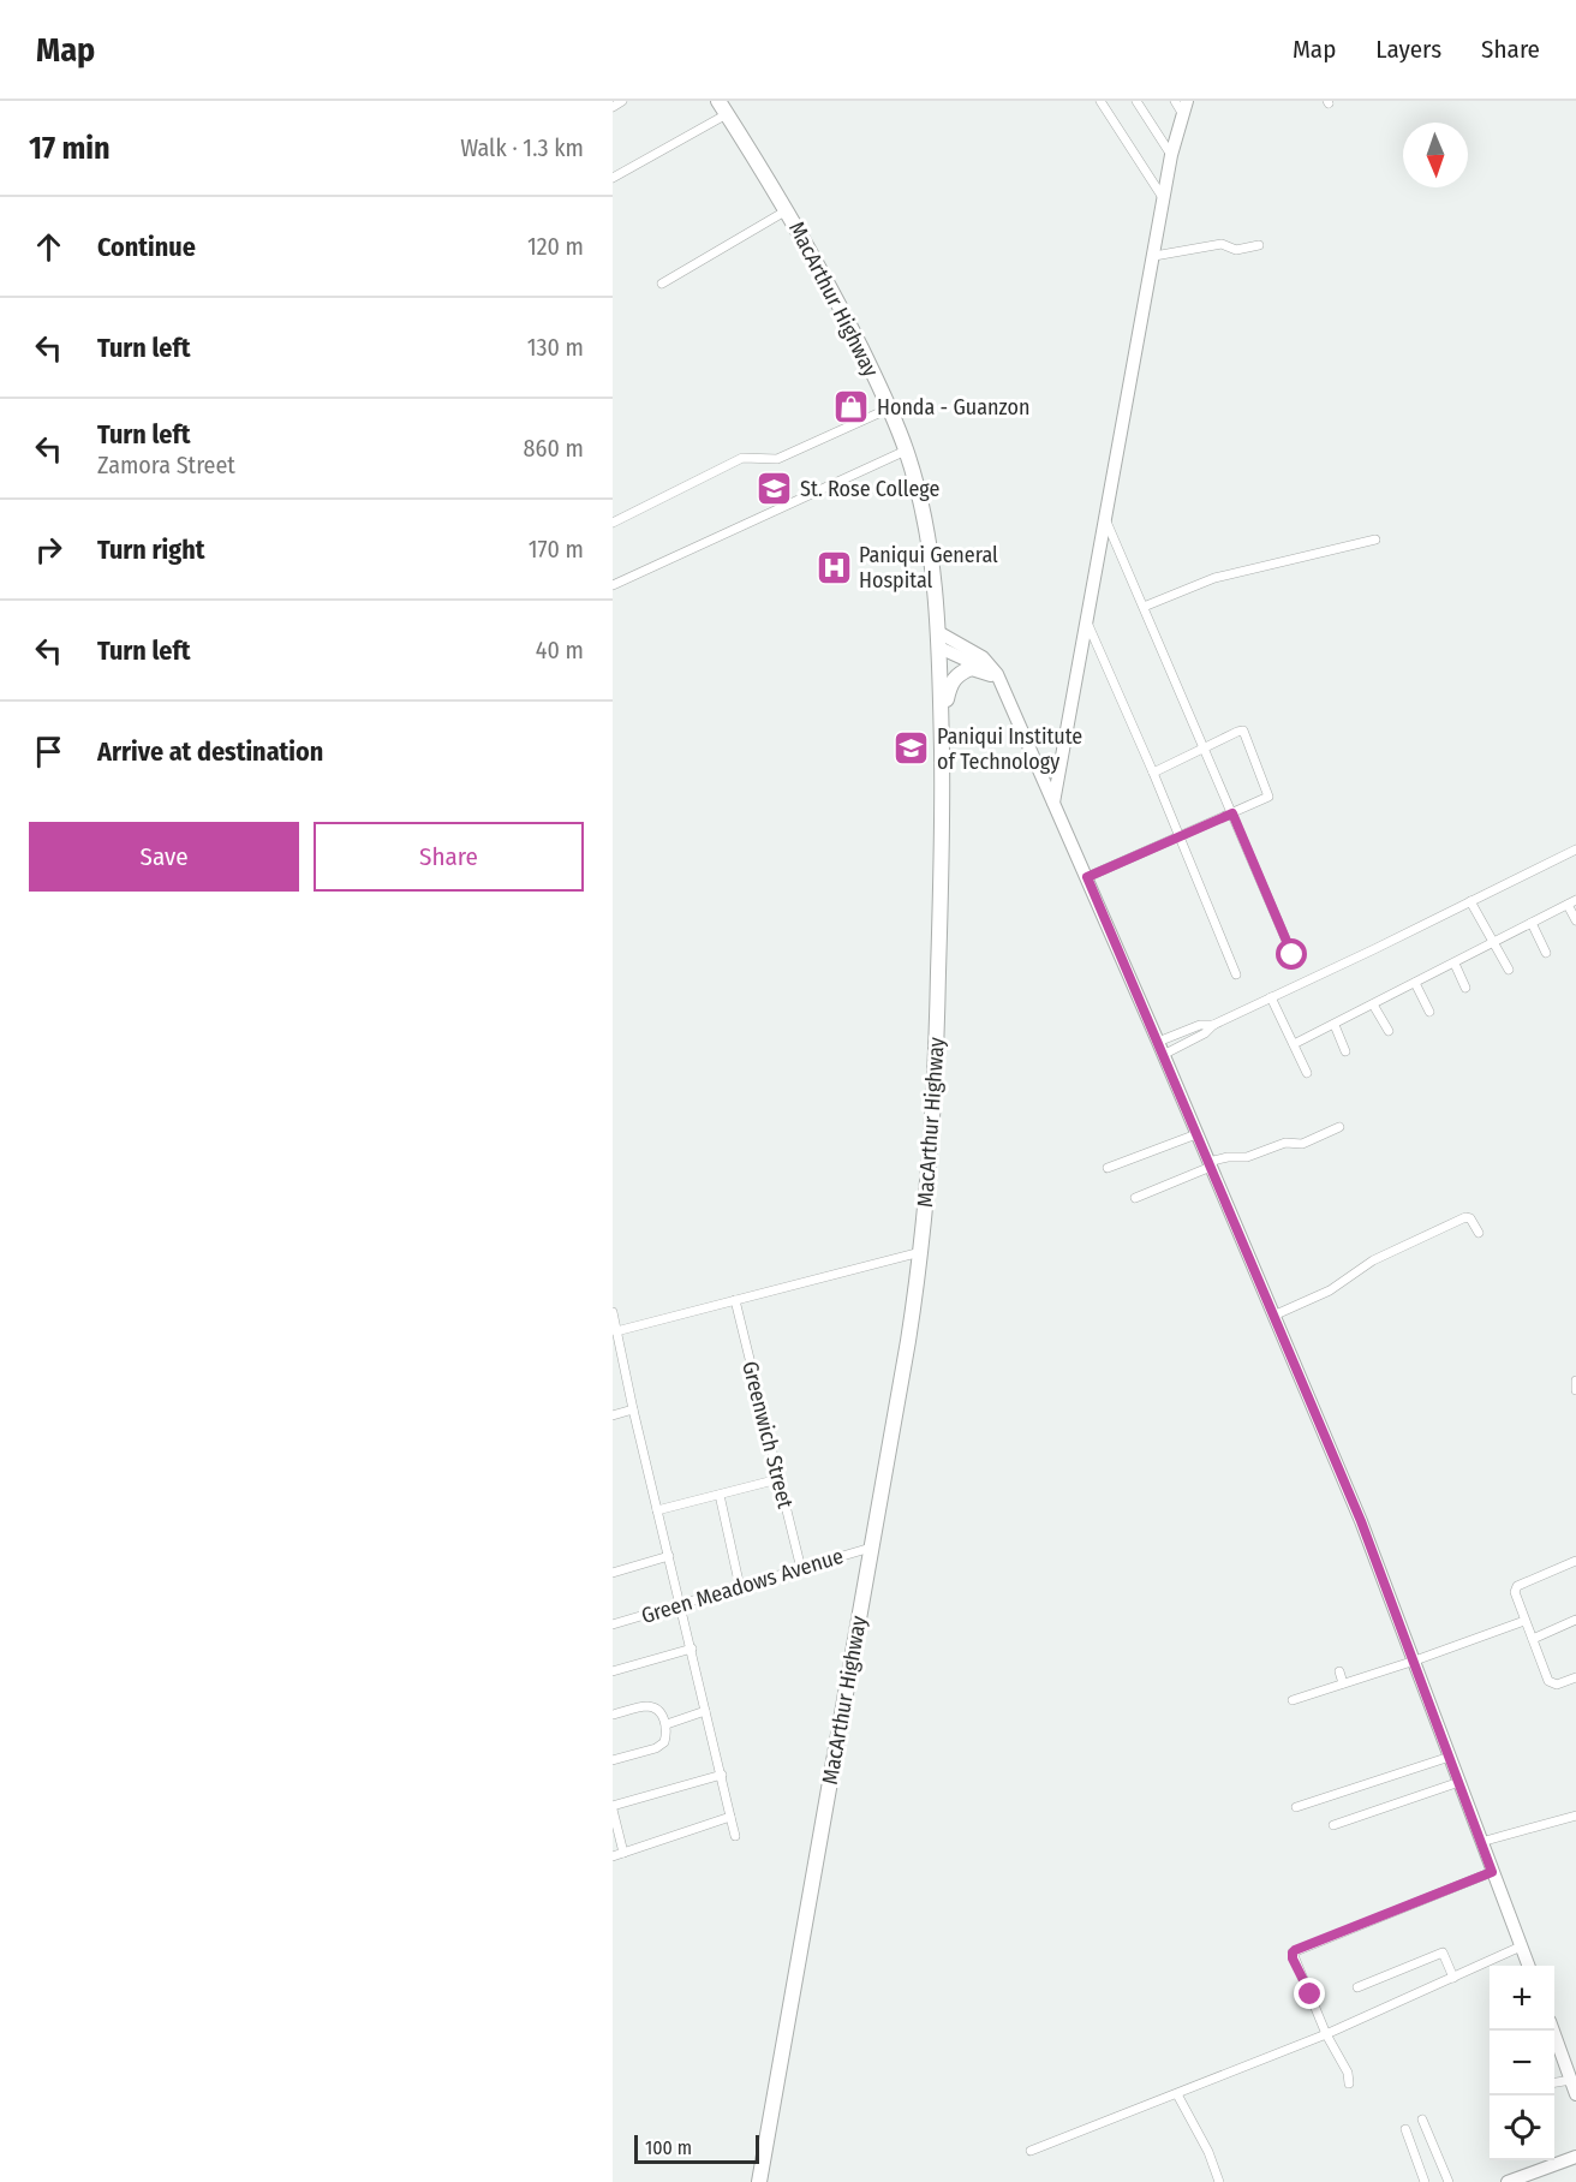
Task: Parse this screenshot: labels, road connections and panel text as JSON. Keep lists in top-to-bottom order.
{
  "streets": {
    "highway": ["MacArthur Highway"],
    "street": ["Greenwich Street", "Green Meadows Avenue"]
  },
  "crossings": [
    ["MacArthur Highway", "Green Meadows Avenue"],
    ["Greenwich Street", "Green Meadows Avenue"]
  ],
  "places": {
    "shop": ["Honda - Guanzon"],
    "school or university": ["St. Rose College", "Paniqui Institute of Technology"],
    "hospital": ["Paniqui General Hospital"]
  },
  "scale_bar": "100 m",
  "north": "bottom",
  "page": {
    "header": "Map",
    "nav": ["Map", "Layers", "Share"],
    "heading": ["17 min", "Walk · 1.3 km"],
    "list": [
      ["Continue", "120 m"],
      ["Turn left", "130 m"],
      ["Turn left", "Zamora Street", "860 m"],
      ["Turn right", "170 m"],
      ["Turn left", "40 m"],
      "Arrive at destination"
    ],
    "buttons": ["Save", "Share"],
    "map_buttons": ["+", "−"],
    "scale": "100 m"
  }
}
